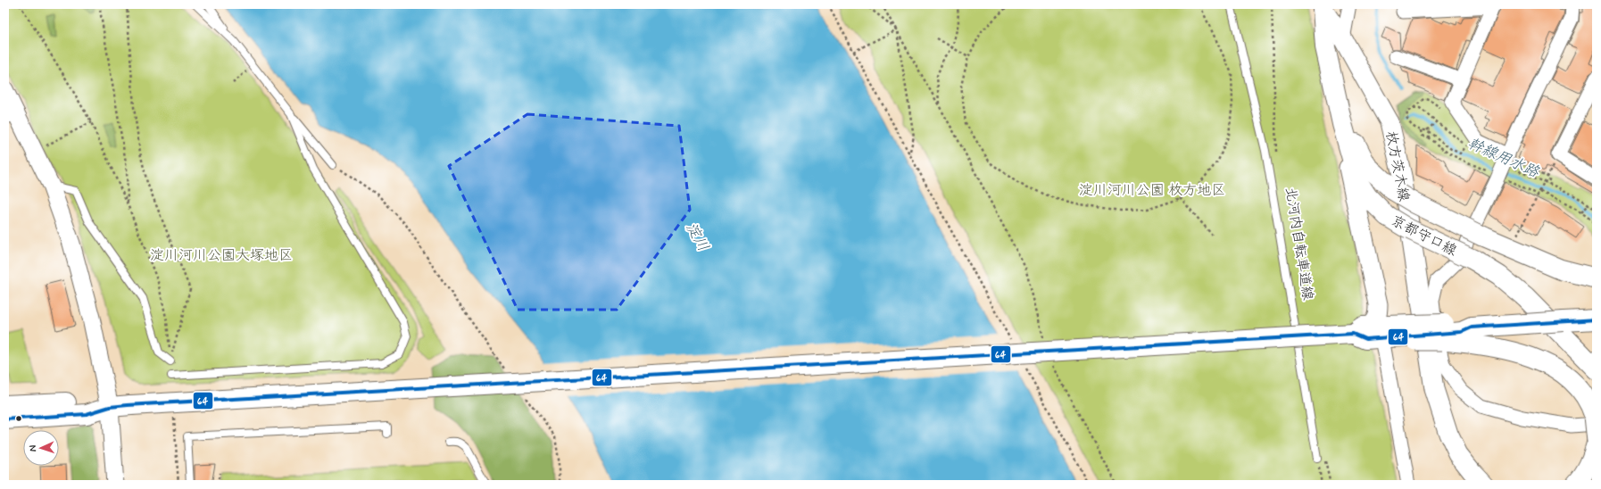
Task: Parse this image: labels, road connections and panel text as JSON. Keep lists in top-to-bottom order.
{
  "streets": {
    "main road": ["枚方茨木線", "京都守口線"]
  },
  "crossings": [
    ["枚方茨木線", "京都守口線"]
  ],
  "water": ["幹線用水路", "淀川"],
  "parks": ["淀川河川公園 枚方地区", "淀川河川公園大塚地区"],
  "lines": ["transit line 64"],
  "north": "left"
}
